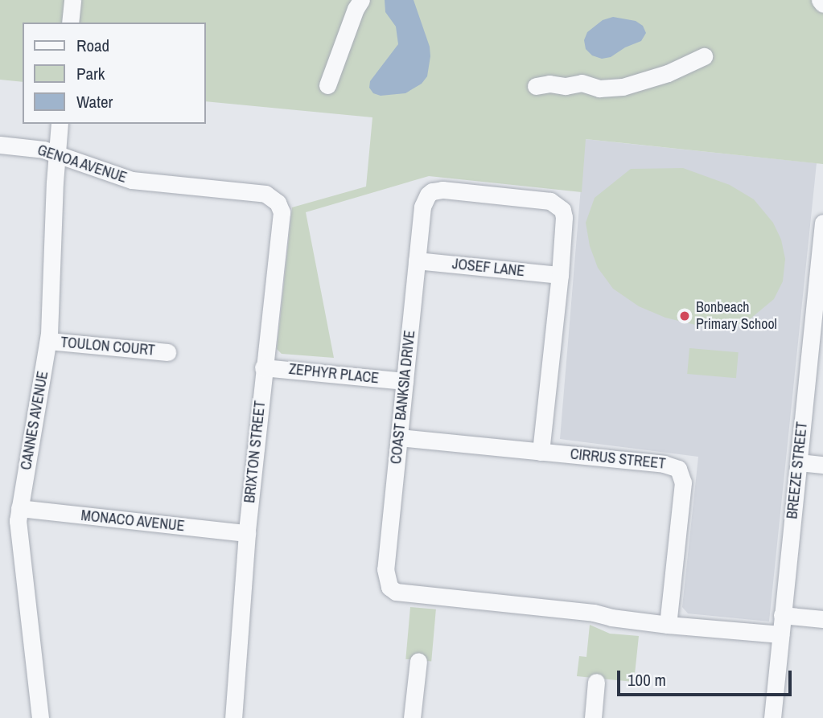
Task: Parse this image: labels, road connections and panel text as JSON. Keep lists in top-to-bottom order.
{
  "streets": {
    "street": [
      "GENOA AVENUE",
      "JOSEF LANE",
      "TOULON COURT",
      "ZEPHYR PLACE",
      "COAST BANKSIA DRIVE",
      "CANNES AVENUE",
      "BRIXTON STREET",
      "CIRRUS STREET",
      "BREEZE STREET",
      "MONACO AVENUE"
    ]
  },
  "crossings": [
    ["GENOA AVENUE", "CANNES AVENUE"],
    ["GENOA AVENUE", "BRIXTON STREET"],
    ["JOSEF LANE", "COAST BANKSIA DRIVE"],
    ["TOULON COURT", "CANNES AVENUE"],
    ["ZEPHYR PLACE", "COAST BANKSIA DRIVE"],
    ["ZEPHYR PLACE", "BRIXTON STREET"],
    ["COAST BANKSIA DRIVE", "CIRRUS STREET"],
    ["COAST BANKSIA DRIVE", "BREEZE STREET"],
    ["CANNES AVENUE", "MONACO AVENUE"],
    ["BRIXTON STREET", "MONACO AVENUE"]
  ],
  "places": ["Bonbeach Primary School"],
  "legend": ["Road", "Park", "Water"],
  "scale_bar": "100 m"
}
